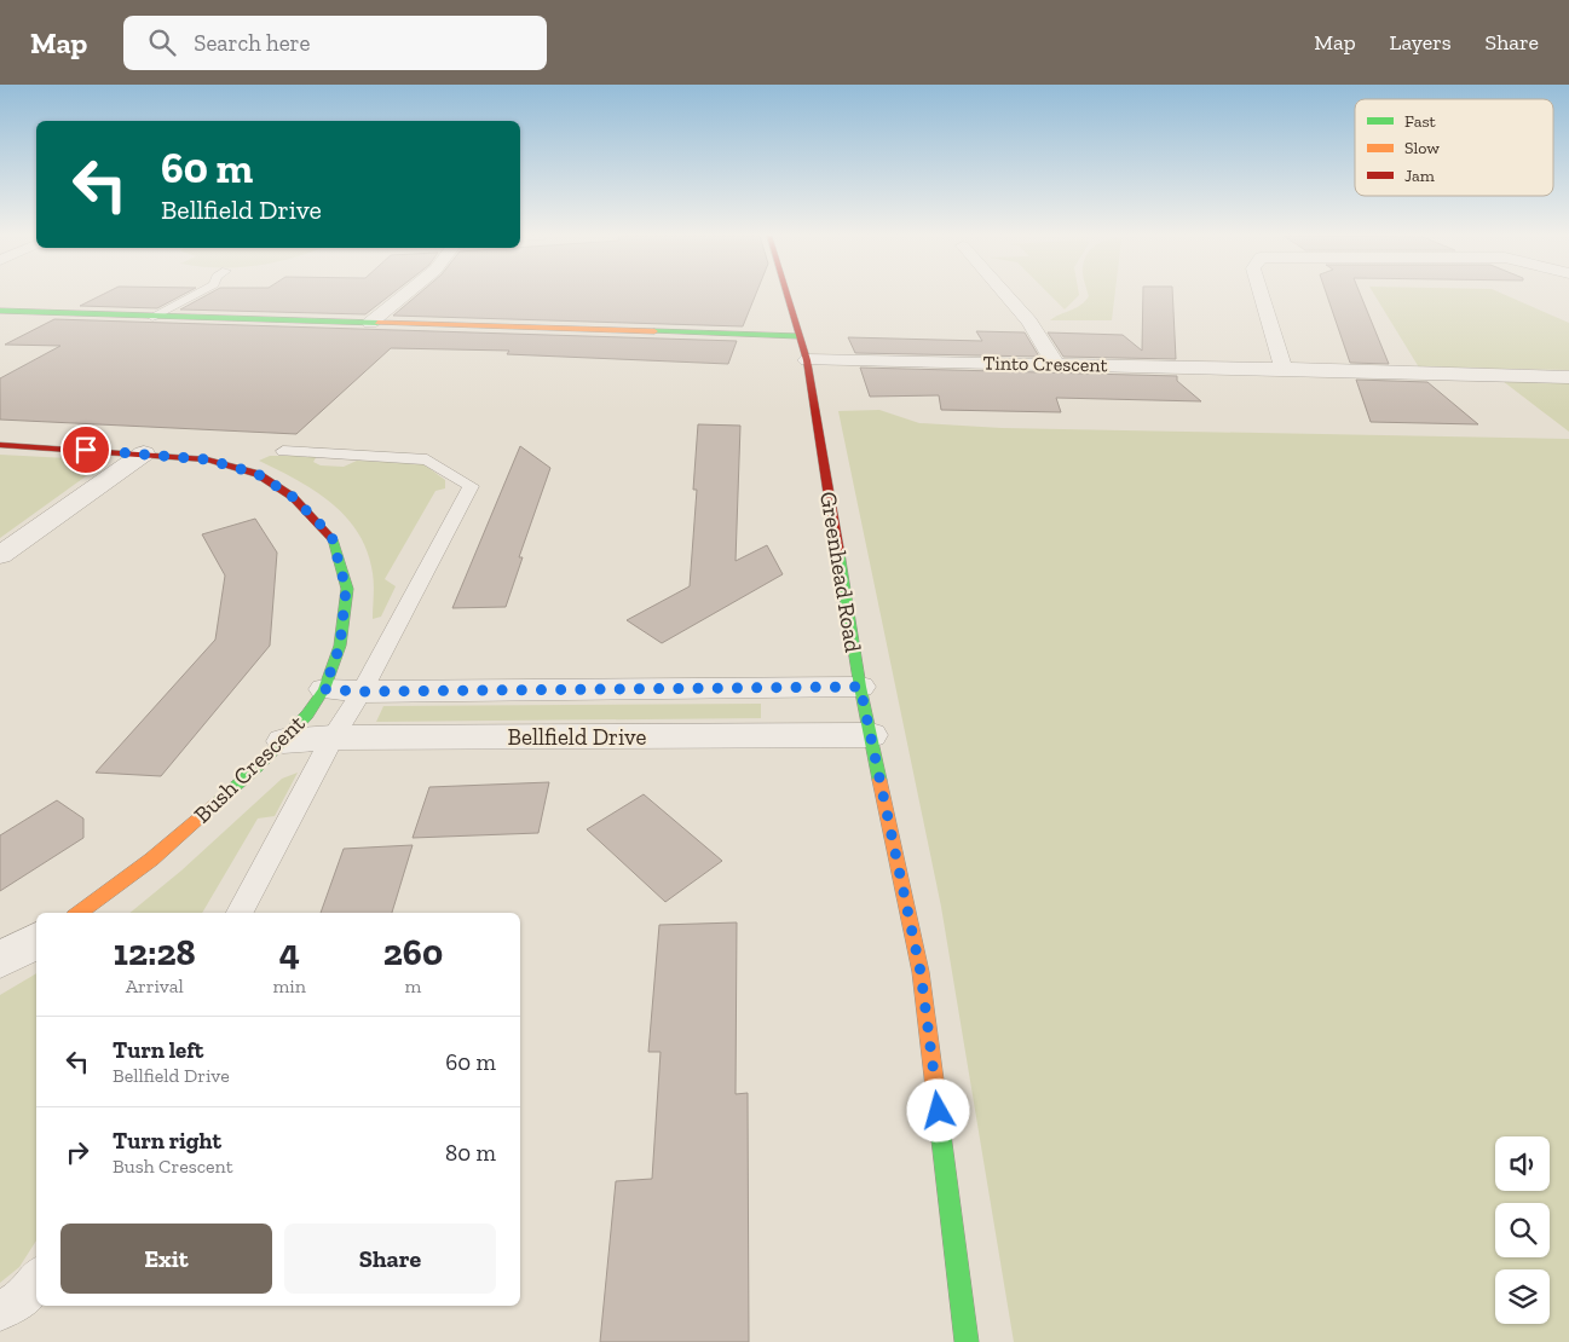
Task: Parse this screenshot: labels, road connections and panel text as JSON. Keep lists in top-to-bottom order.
{
  "streets": {
    "street": [
      "Tinto Crescent",
      "Greenhead Road",
      "Bellfield Drive",
      "Bush Crescent"
    ]
  },
  "crossings": [
    ["Tinto Crescent", "Greenhead Road"],
    ["Greenhead Road", "Bellfield Drive"],
    ["Bellfield Drive", "Bush Crescent"]
  ],
  "legend": ["Fast", "Slow", "Jam"],
  "page": {
    "header": "Map",
    "search": "Search here",
    "nav": ["Map", "Layers", "Share"],
    "turn": ["60 m", "Bellfield Drive"],
    "eta": [
      "12:28",
      "Arrival",
      "4",
      "min",
      "260",
      "m"
    ],
    "list": [
      {
        "name": "Turn left",
        "note": "Bellfield Drive",
        "value": "60 m"
      },
      {
        "name": "Turn right",
        "note": "Bush Crescent",
        "value": "80 m"
      }
    ],
    "buttons": ["Exit", "Share"]
  }
}
